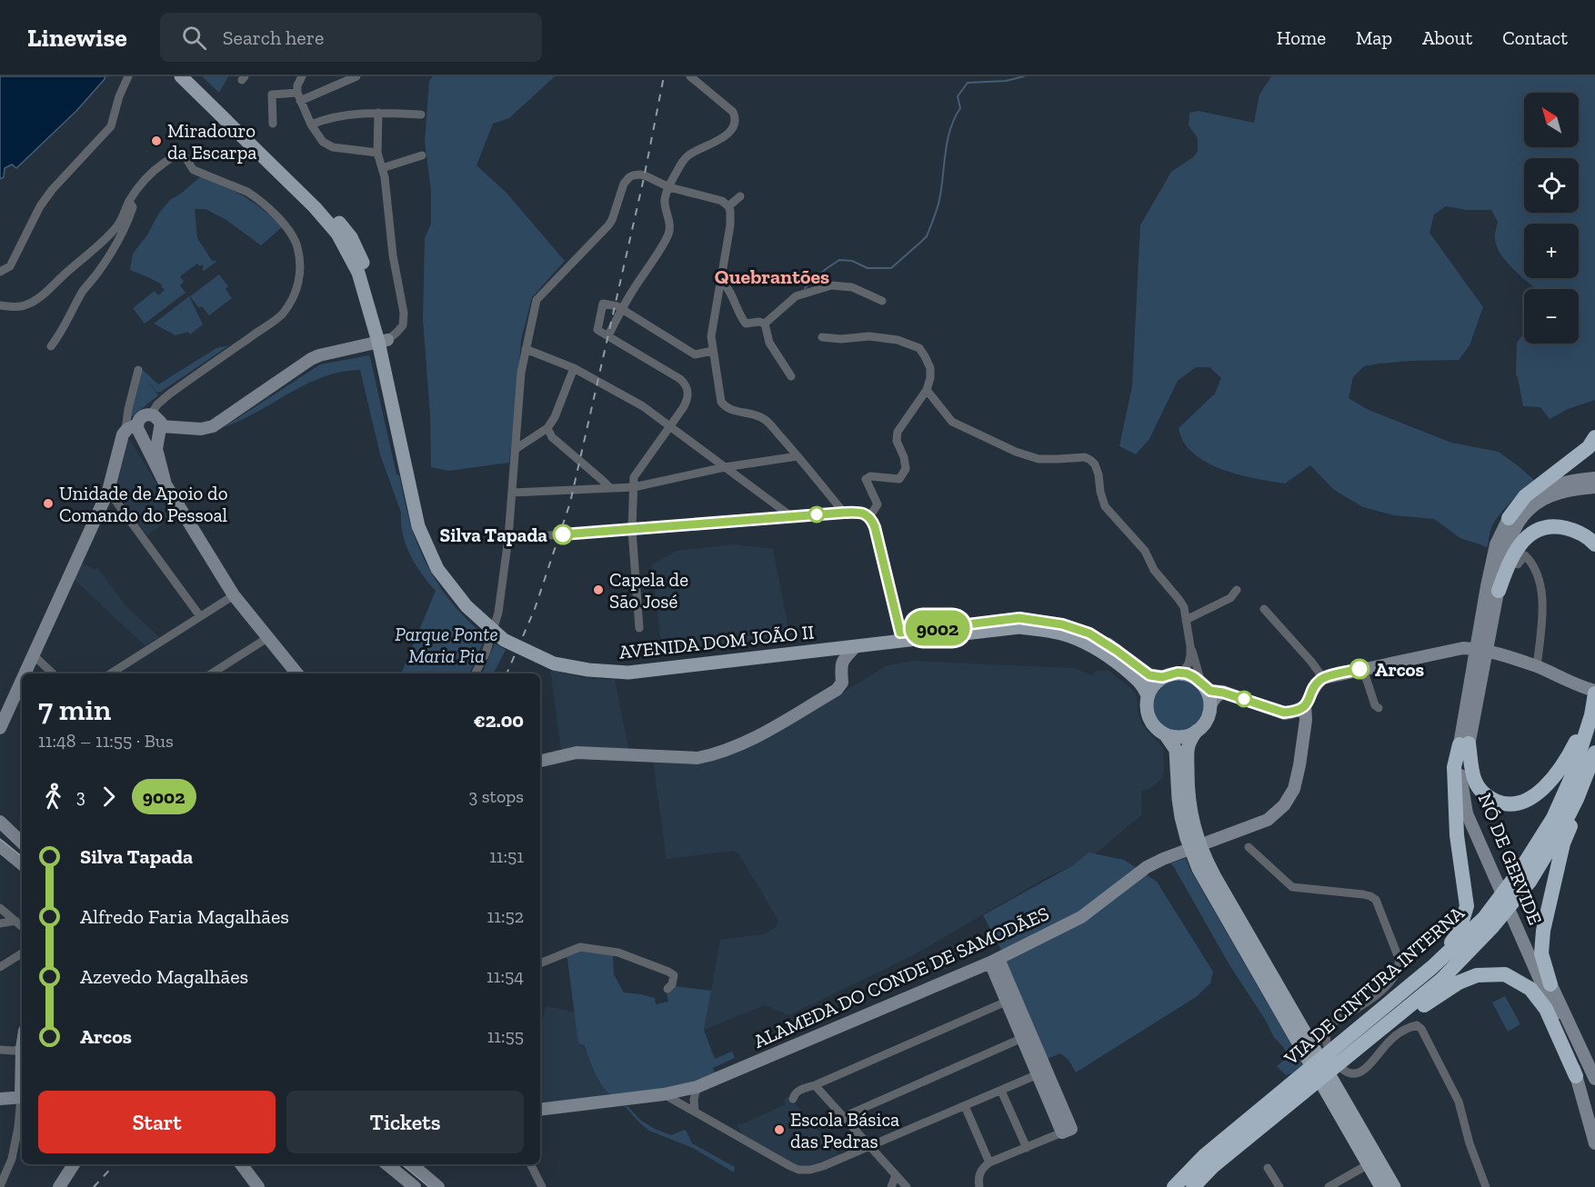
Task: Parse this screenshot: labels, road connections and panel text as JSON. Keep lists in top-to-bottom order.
{
  "streets": {
    "highway": ["VIA DE CINTURA INTERNA"],
    "main road": ["AVENIDA DOM JOÃO II"],
    "street": ["NÓ DE GERVIDE", "ALAMEDA DO CONDE DE SAMODÃES"]
  },
  "districts": ["Quebrantões"],
  "parks": ["Parque Ponte Maria Pia"],
  "places": [
    "Miradouro da Escarpa",
    "Unidade de Apoio do Comando do Pessoal",
    "Silva Tapada",
    "Capela de São José",
    "Arcos",
    "Escola Básica das Pedras"
  ],
  "lines": ["bus line 9002"],
  "north": "top left",
  "page": {
    "header": "Linewise",
    "search": "Search here",
    "nav": [
      "Home",
      "Map",
      "About",
      "Contact"
    ],
    "on_map": "9002",
    "map_buttons": ["+", "−"],
    "heading": ["7 min", "11:48 – 11:55 · Bus", "€2.00"],
    "legs": ["3", "9002", "3 stops"],
    "list": [
      {
        "name": "Silva Tapada",
        "value": "11:51"
      },
      {
        "name": "Alfredo Faria Magalhães",
        "value": "11:52"
      },
      {
        "name": "Azevedo Magalhães",
        "value": "11:54"
      },
      {
        "name": "Arcos",
        "value": "11:55"
      }
    ],
    "buttons": ["Start", "Tickets"]
  }
}
